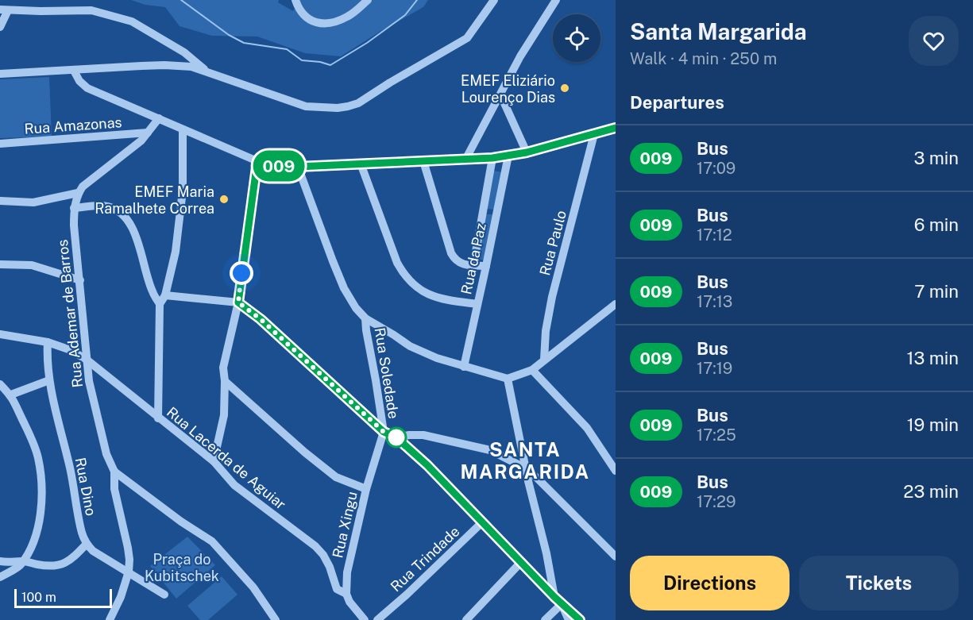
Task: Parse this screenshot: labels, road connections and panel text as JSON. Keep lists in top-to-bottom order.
{
  "streets": {
    "street": [
      "Rua Amazonas",
      "Rua Paulo",
      "Rua da Paz",
      "Rua Ademar de Barros",
      "Rua Soledade",
      "Rua Lacerda de Aguiar",
      "Rua Dino",
      "Rua Xingu",
      "Rua Trindade"
    ]
  },
  "crossings": [
    ["Rua Ademar de Barros", "Rua Lacerda de Aguiar"],
    ["Rua Soledade", "Rua Xingu"],
    ["Rua Lacerda de Aguiar", "Rua Dino"],
    ["Rua Lacerda de Aguiar", "Rua Xingu"]
  ],
  "districts": ["SANTA MARGARIDA"],
  "parks": ["Praça do Kubitschek"],
  "places": ["EMEF Eliziário Lourenço Dias", "EMEF Maria Ramalhete Correa"],
  "lines": ["bus line 009"],
  "scale_bar": "100 m",
  "page": {
    "on_map": "009",
    "heading": [
      ["Santa Margarida", "Walk · 4 min · 250 m"],
      "Departures"
    ],
    "list": [
      {
        "mark": "009",
        "name": "Bus",
        "note": "17:09",
        "value": "3 min"
      },
      {
        "mark": "009",
        "name": "Bus",
        "note": "17:12",
        "value": "6 min"
      },
      {
        "mark": "009",
        "name": "Bus",
        "note": "17:13",
        "value": "7 min"
      },
      {
        "mark": "009",
        "name": "Bus",
        "note": "17:19",
        "value": "13 min"
      },
      {
        "mark": "009",
        "name": "Bus",
        "note": "17:25",
        "value": "19 min"
      },
      {
        "mark": "009",
        "name": "Bus",
        "note": "17:29",
        "value": "23 min"
      }
    ],
    "buttons": ["Directions", "Tickets"],
    "scale": "100 m"
  }
}
